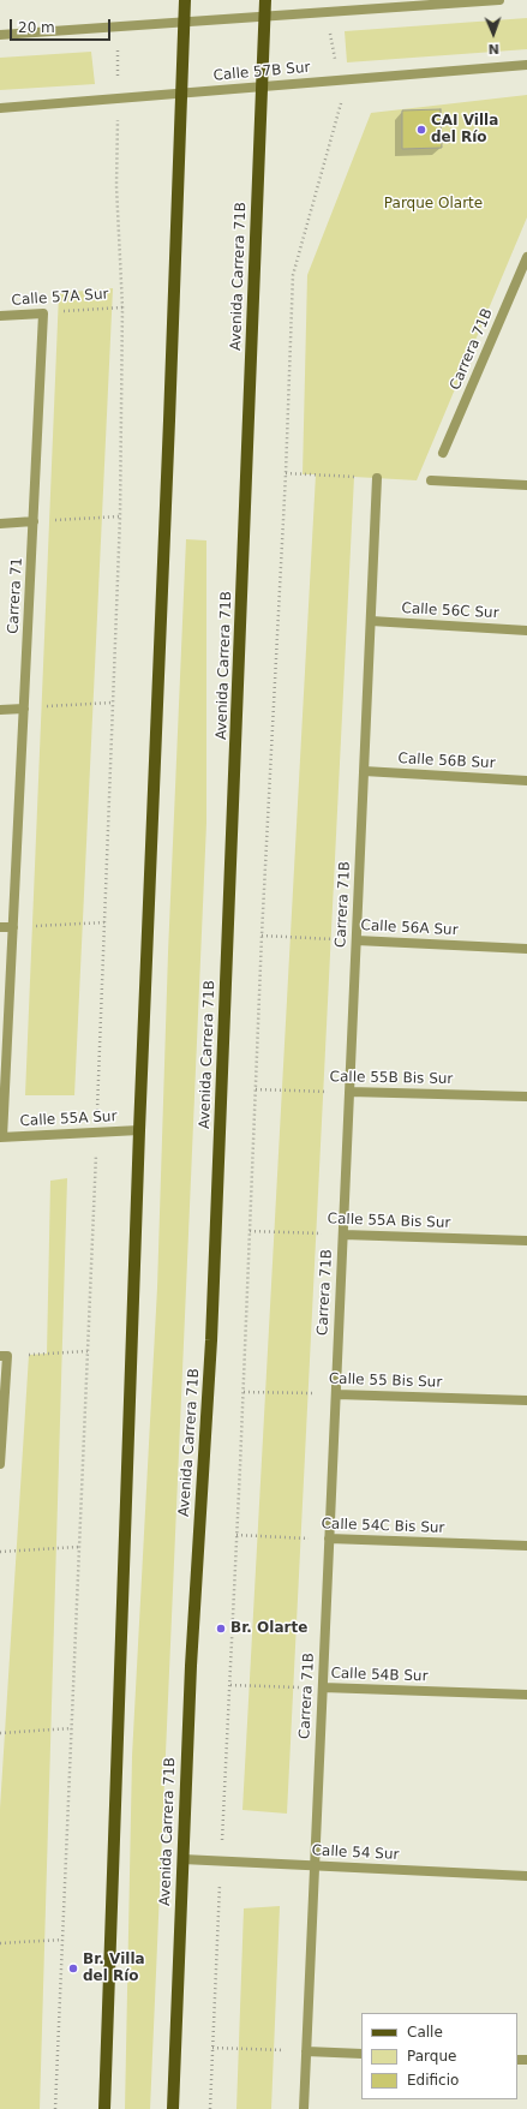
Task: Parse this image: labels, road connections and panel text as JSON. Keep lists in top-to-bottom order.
{
  "streets": {
    "main road": ["Avenida Carrera 71B"],
    "street": [
      "Calle 57B Sur",
      "Calle 57A Sur",
      "Carrera 71B",
      "Carrera 71",
      "Calle 56C Sur",
      "Calle 56B Sur",
      "Calle 56A Sur",
      "Calle 55B Bis Sur",
      "Calle 55A Sur",
      "Calle 55A Bis Sur",
      "Calle 55 Bis Sur",
      "Calle 54C Bis Sur",
      "Calle 54B Sur",
      "Calle 54 Sur"
    ]
  },
  "crossings": [
    ["Calle 57B Sur", "Avenida Carrera 71B"],
    ["Avenida Carrera 71B", "Calle 54 Sur"],
    ["Calle 57A Sur", "Carrera 71"],
    ["Carrera 71B", "Calle 56C Sur"],
    ["Carrera 71B", "Calle 56B Sur"],
    ["Carrera 71B", "Calle 56A Sur"],
    ["Carrera 71B", "Calle 55B Bis Sur"],
    ["Carrera 71B", "Calle 55A Bis Sur"],
    ["Carrera 71B", "Calle 55 Bis Sur"],
    ["Carrera 71B", "Calle 54C Bis Sur"],
    ["Carrera 71B", "Calle 54B Sur"],
    ["Carrera 71B", "Calle 54 Sur"],
    ["Carrera 71", "Calle 55A Sur"]
  ],
  "parks": ["Parque Olarte"],
  "places": ["CAI Villa del Río", "Br. Olarte", "Br. Villa del Río"],
  "legend": ["Calle", "Parque", "Edificio"],
  "scale_bar": "20 m",
  "north": "bottom"
}
